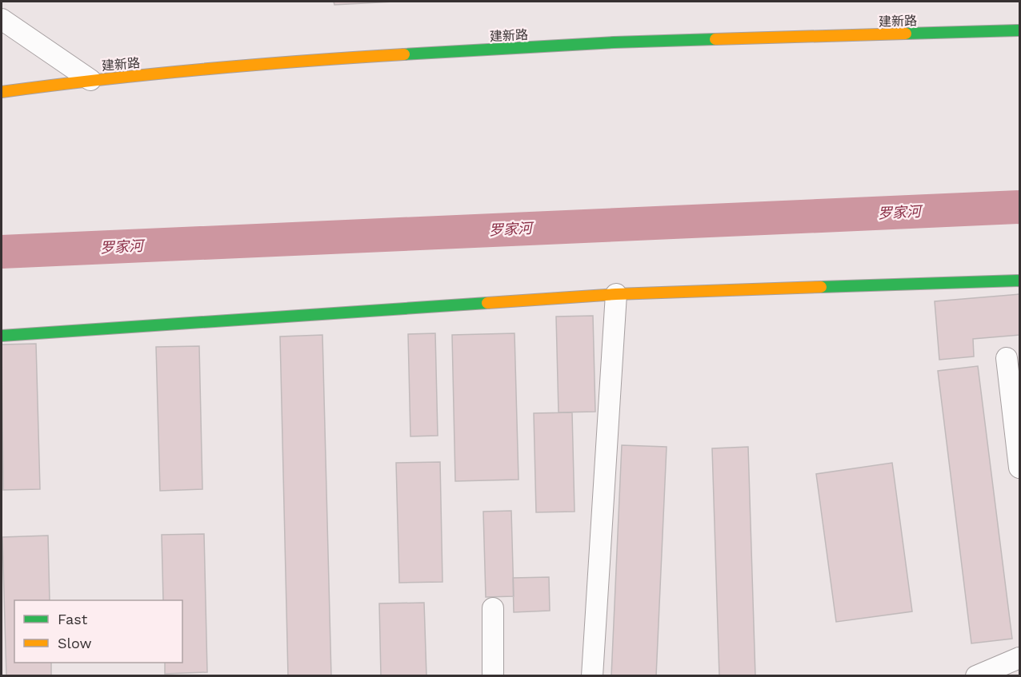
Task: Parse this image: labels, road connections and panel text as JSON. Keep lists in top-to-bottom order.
{
  "streets": {
    "main road": ["建新路"]
  },
  "water": ["罗家河"],
  "legend": ["Fast", "Slow"]
}
